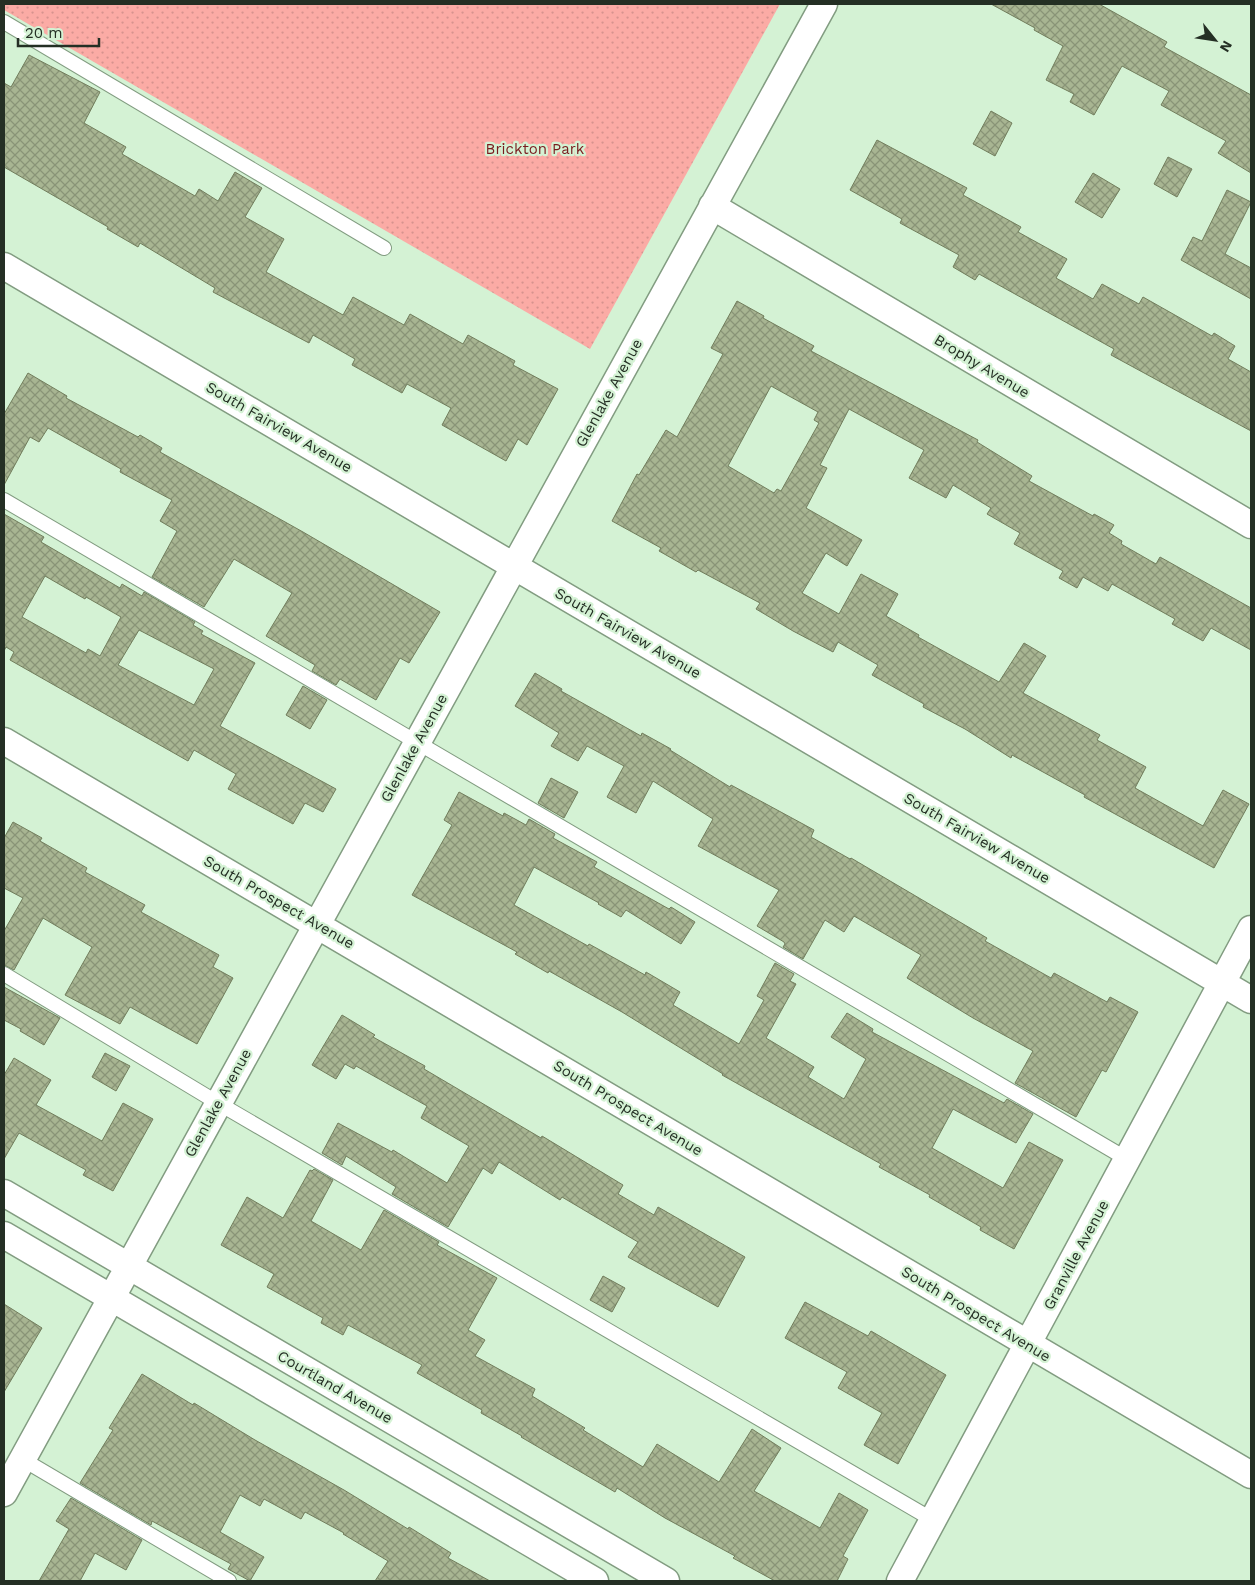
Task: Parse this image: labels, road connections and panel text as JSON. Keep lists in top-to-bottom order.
{
  "streets": {
    "street": [
      "Brophy Avenue",
      "Glenlake Avenue",
      "South Fairview Avenue",
      "South Prospect Avenue",
      "Granville Avenue",
      "Courtland Avenue"
    ]
  },
  "crossings": [
    ["Brophy Avenue", "Glenlake Avenue"],
    ["Glenlake Avenue", "South Fairview Avenue"],
    ["Glenlake Avenue", "South Prospect Avenue"],
    ["Glenlake Avenue", "Courtland Avenue"],
    ["South Fairview Avenue", "Granville Avenue"],
    ["South Prospect Avenue", "Granville Avenue"]
  ],
  "parks": ["Brickton Park"],
  "scale_bar": "20 m",
  "north": "bottom right"
}
